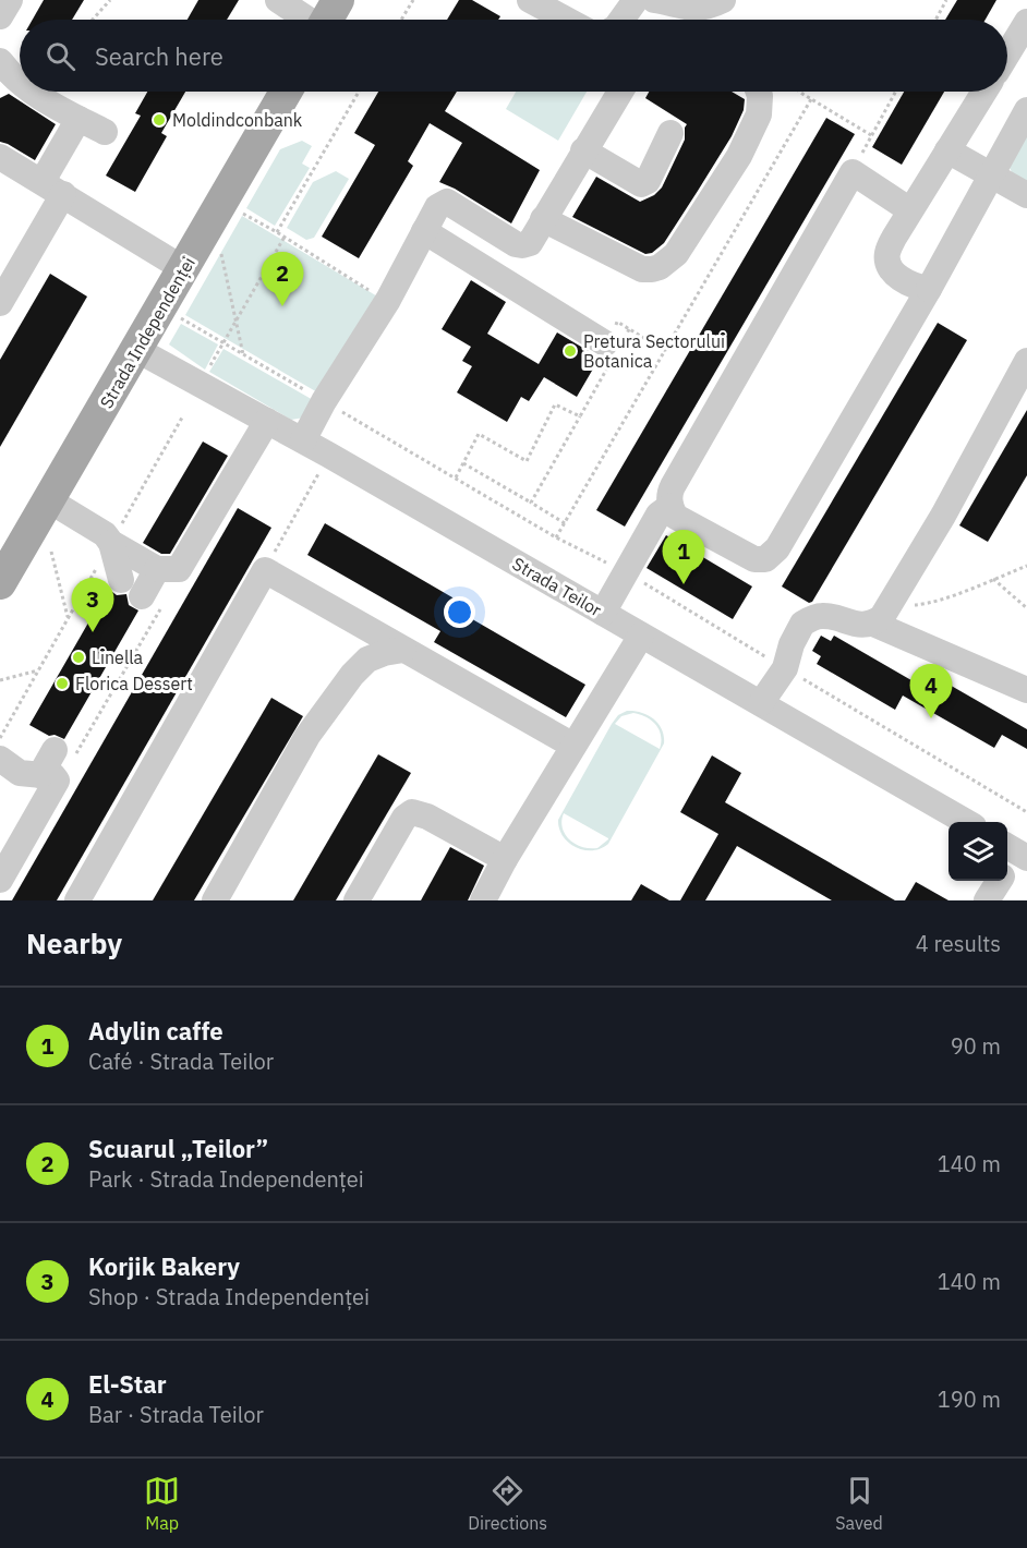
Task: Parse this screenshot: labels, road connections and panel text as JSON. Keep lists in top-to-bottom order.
{
  "streets": {
    "main road": ["Strada Independenței"],
    "street": ["Strada Teilor"]
  },
  "crossings": [
    ["Strada Independenței", "Strada Teilor"]
  ],
  "places": [
    "Moldindconbank",
    "Pretura Sectorului Botanica",
    "Linella",
    "Florica Dessert"
  ],
  "page": {
    "search": "Search here",
    "pins": [
      "2",
      "1",
      "3",
      "4"
    ],
    "heading": ["Nearby", "4 results"],
    "list": [
      {
        "mark": "1",
        "name": "Adylin caffe",
        "note": "Café · Strada Teilor",
        "value": "90 m"
      },
      {
        "mark": "2",
        "name": "Scuarul „Teilor”",
        "note": "Park · Strada Independenței",
        "value": "140 m"
      },
      {
        "mark": "3",
        "name": "Korjik Bakery",
        "note": "Shop · Strada Independenței",
        "value": "140 m"
      },
      {
        "mark": "4",
        "name": "El-Star",
        "note": "Bar · Strada Teilor",
        "value": "190 m"
      }
    ],
    "nav": ["Map", "Directions", "Saved"]
  }
}
